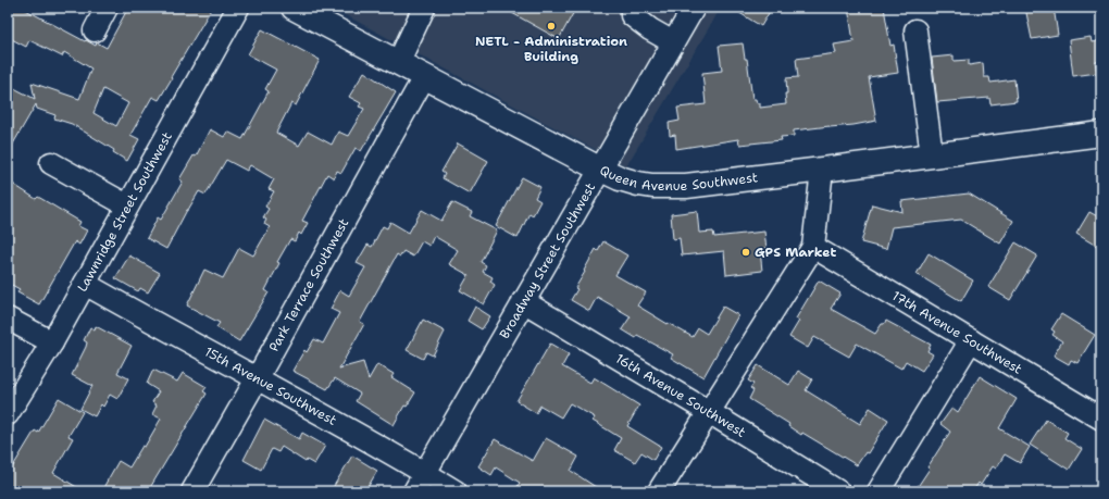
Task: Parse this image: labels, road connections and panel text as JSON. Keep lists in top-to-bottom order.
{
  "streets": {
    "main road": ["Queen Avenue Southwest"],
    "street": [
      "Lawnridge Street Southwest",
      "Broadway Street Southwest",
      "Park Terrace Southwest",
      "17th Avenue Southwest",
      "15th Avenue Southwest",
      "16th Avenue Southwest"
    ]
  },
  "crossings": [
    ["Queen Avenue Southwest", "Broadway Street Southwest"],
    ["Queen Avenue Southwest", "Park Terrace Southwest"],
    ["Lawnridge Street Southwest", "15th Avenue Southwest"],
    ["Broadway Street Southwest", "15th Avenue Southwest"],
    ["Broadway Street Southwest", "16th Avenue Southwest"],
    ["Park Terrace Southwest", "15th Avenue Southwest"]
  ],
  "places": ["NETL - Administration Building", "GPS Market"]
}
